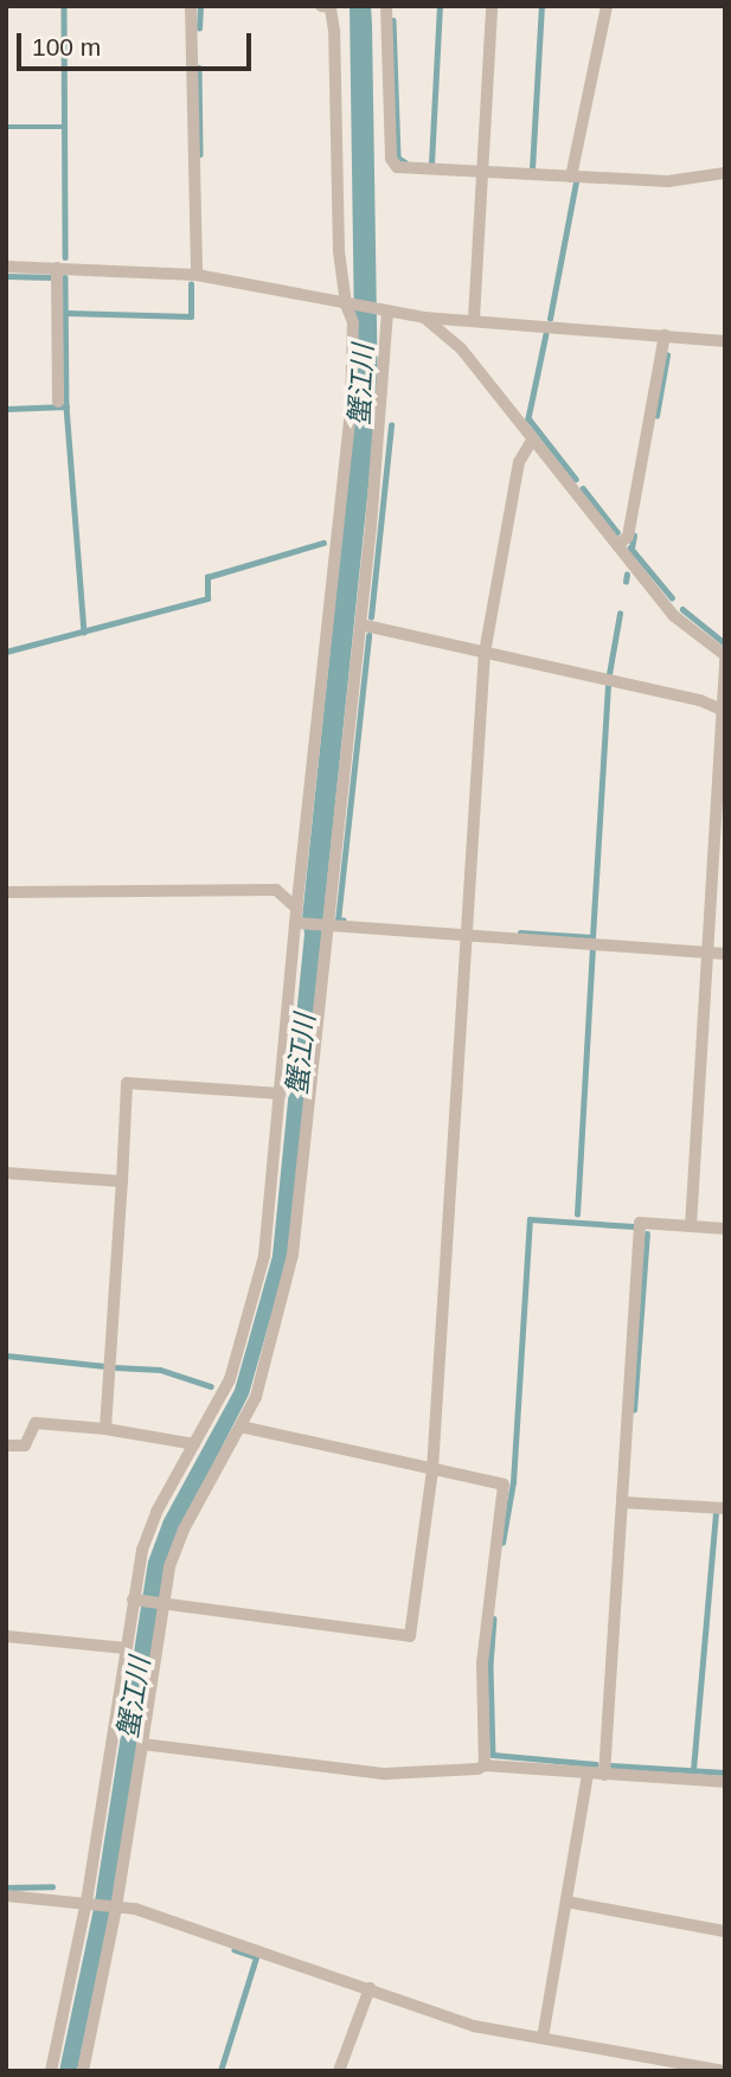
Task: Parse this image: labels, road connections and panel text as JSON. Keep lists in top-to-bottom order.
{
  "water": ["蟹江川"],
  "scale_bar": "100 m"
}
